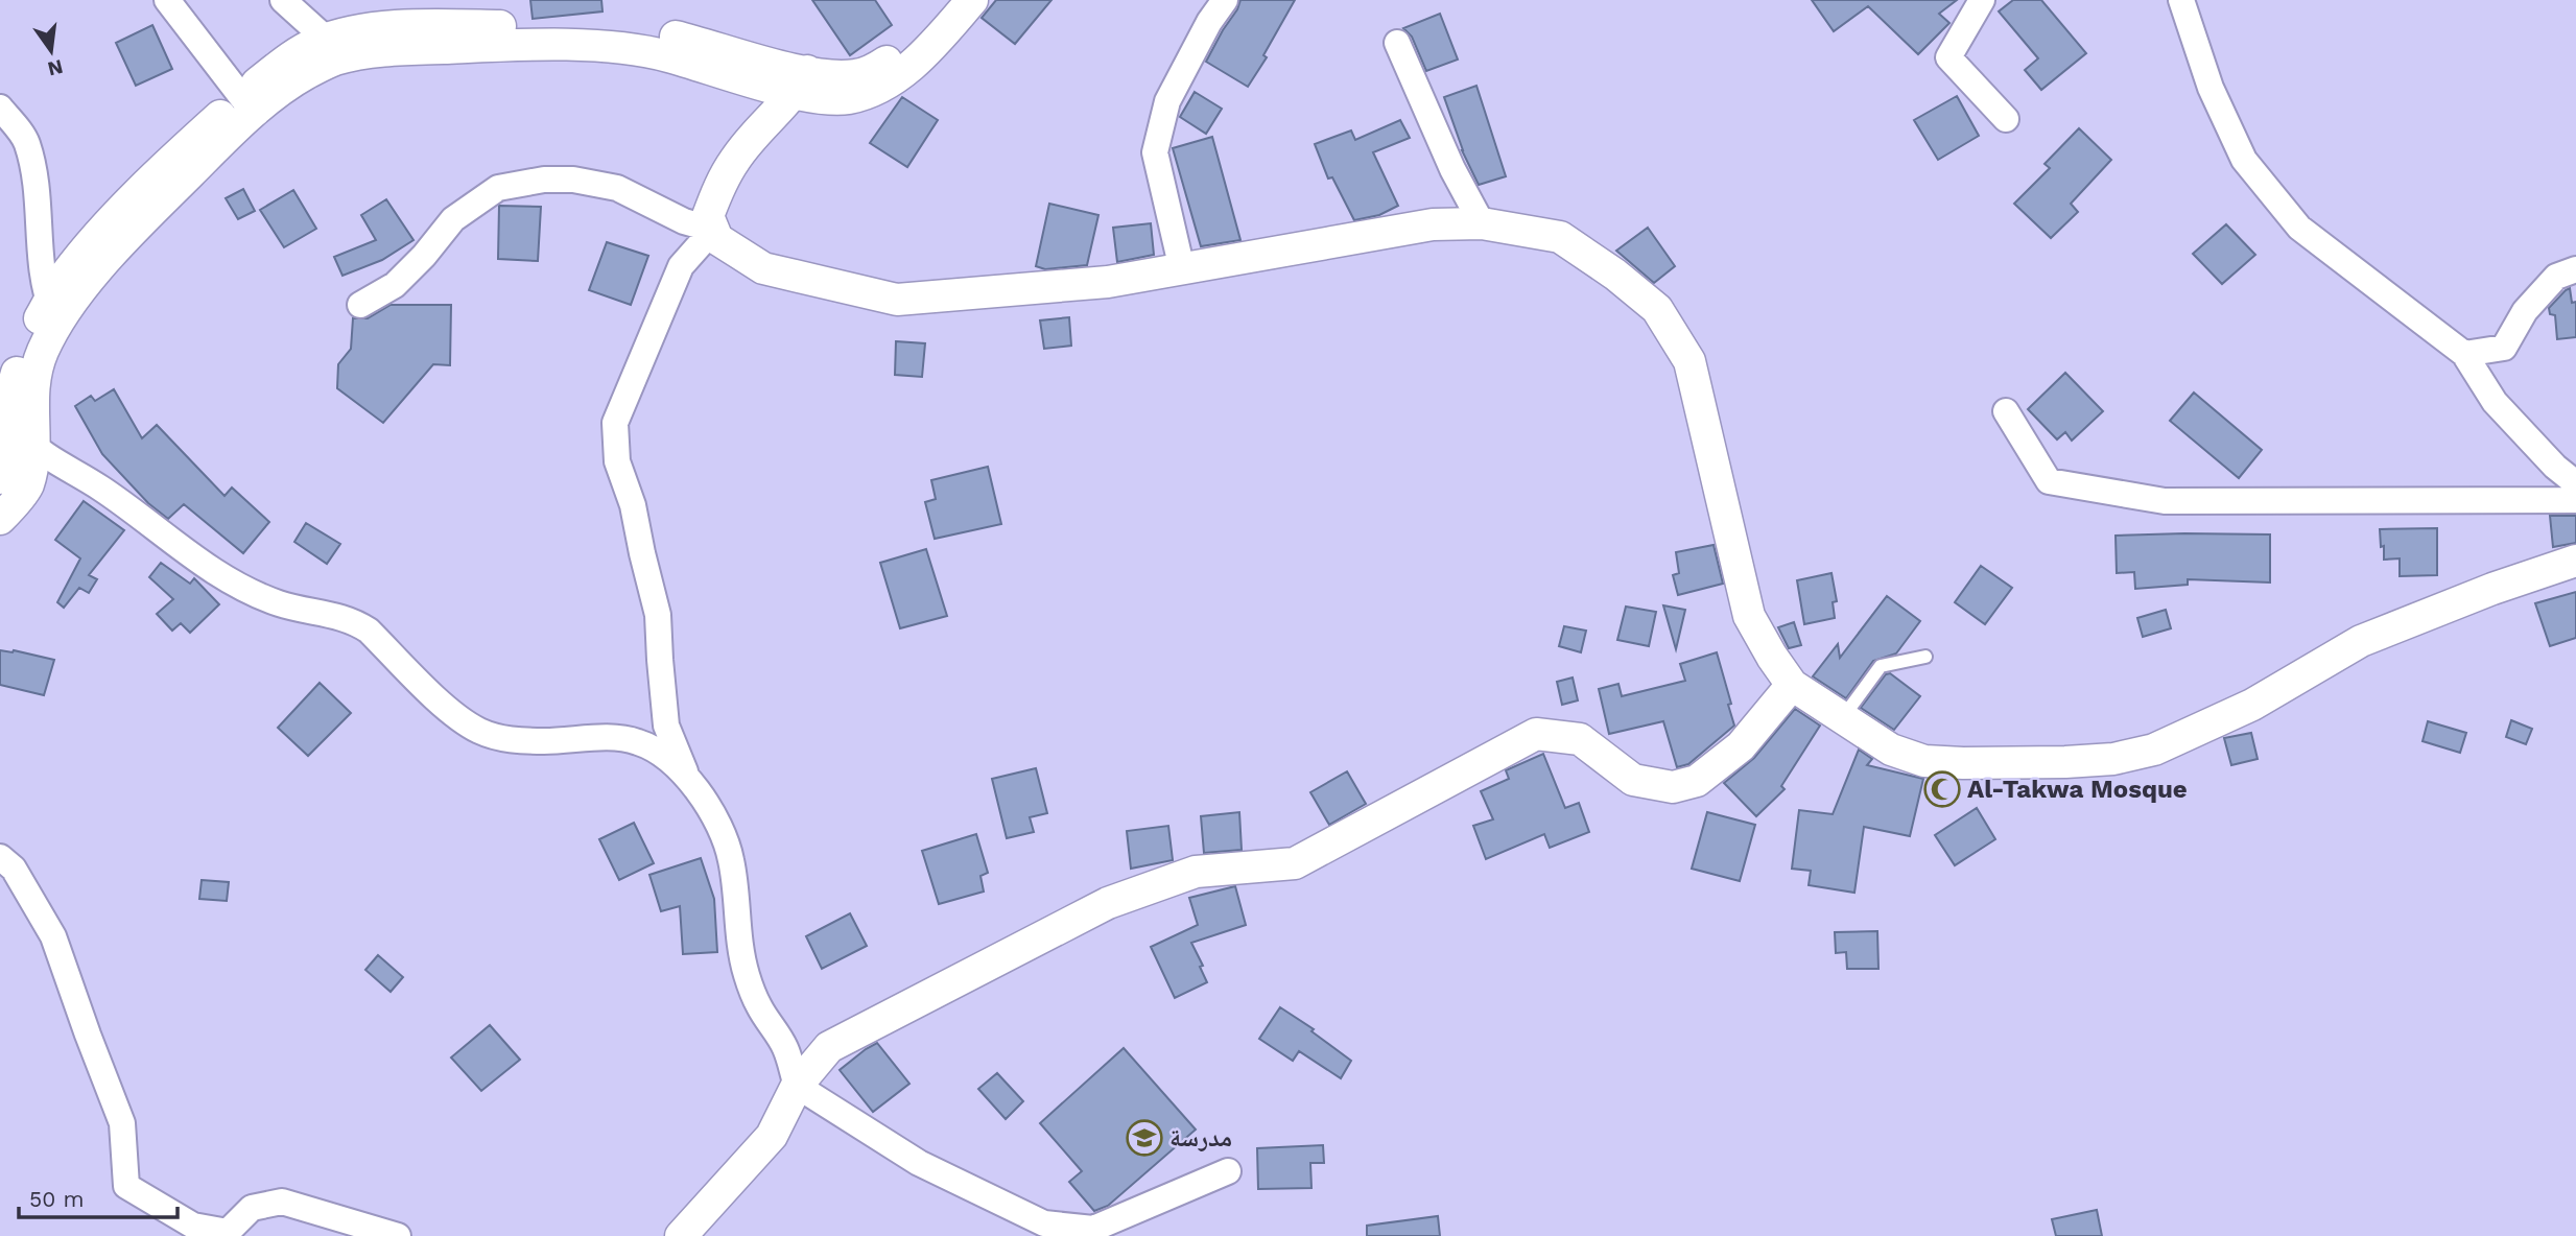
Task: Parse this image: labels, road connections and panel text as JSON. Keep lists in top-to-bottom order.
{
  "places": {
    "mosque": ["Al-Takwa Mosque"],
    "school or university": ["مدرسة"]
  },
  "scale_bar": "50 m",
  "north": "bottom"
}
